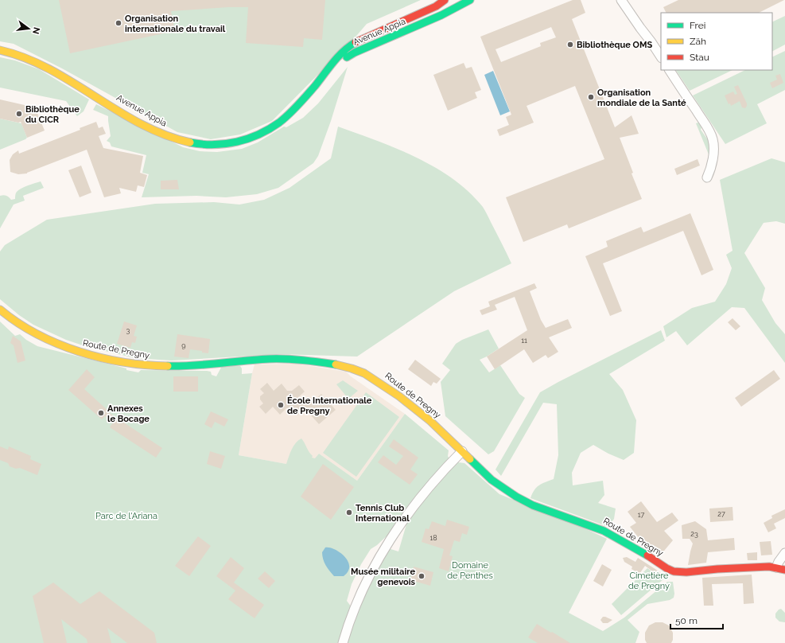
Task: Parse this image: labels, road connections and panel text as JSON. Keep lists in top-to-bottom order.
{
  "streets": {
    "street": ["Avenue Appia", "Route de Pregny"]
  },
  "parks": ["Parc de l'Ariana", "Domaine de Penthes", "Cimetière de Pregny"],
  "places": [
    "Organisation internationale du travail",
    "Bibliothèque OMS",
    "Organisation mondiale de la Santé",
    "Bibliothèque du CICR",
    "École Internationale de Pregny",
    "Annexes le Bocage",
    "Tennis Club International",
    "Musée militaire genevois"
  ],
  "house_numbers": [
    "3",
    "11",
    "9",
    "27",
    "17",
    "23",
    "18"
  ],
  "legend": ["Frei", "Zäh", "Stau"],
  "scale_bar": "50 m",
  "north": "right"
}
